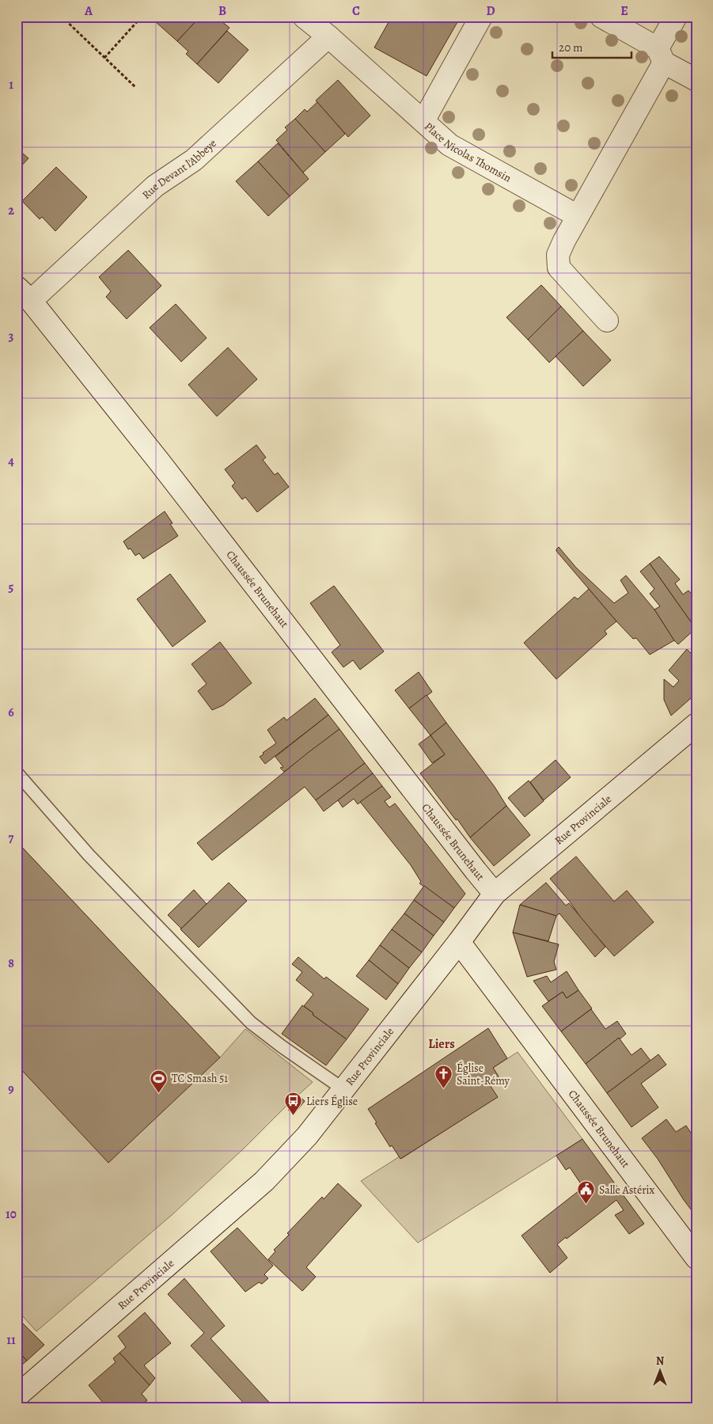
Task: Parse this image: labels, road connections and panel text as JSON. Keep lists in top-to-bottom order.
{
  "streets": {
    "street": [
      "Place Nicolas Thomsin",
      "Rue Devant l'Abbeye",
      "Chaussée Brunehaut",
      "Rue Provinciale"
    ]
  },
  "crossings": [
    ["Rue Devant l'Abbeye", "Chaussée Brunehaut"],
    ["Chaussée Brunehaut", "Rue Provinciale"]
  ],
  "districts": ["Liers"],
  "places": {
    "church": ["Église Saint-Rémy"],
    "sports": ["TC Smash 51"],
    "bus stop": ["Liers Église"],
    "public building": ["Salle Astérix"]
  },
  "scale_bar": "20 m",
  "north": "top",
  "grid": {
    "columns": [
      "A",
      "B",
      "C",
      "D",
      "E"
    ],
    "rows": [
      "1",
      "2",
      "3",
      "4",
      "5",
      "6",
      "7",
      "8",
      "9",
      "10",
      "11"
    ]
  }
}
